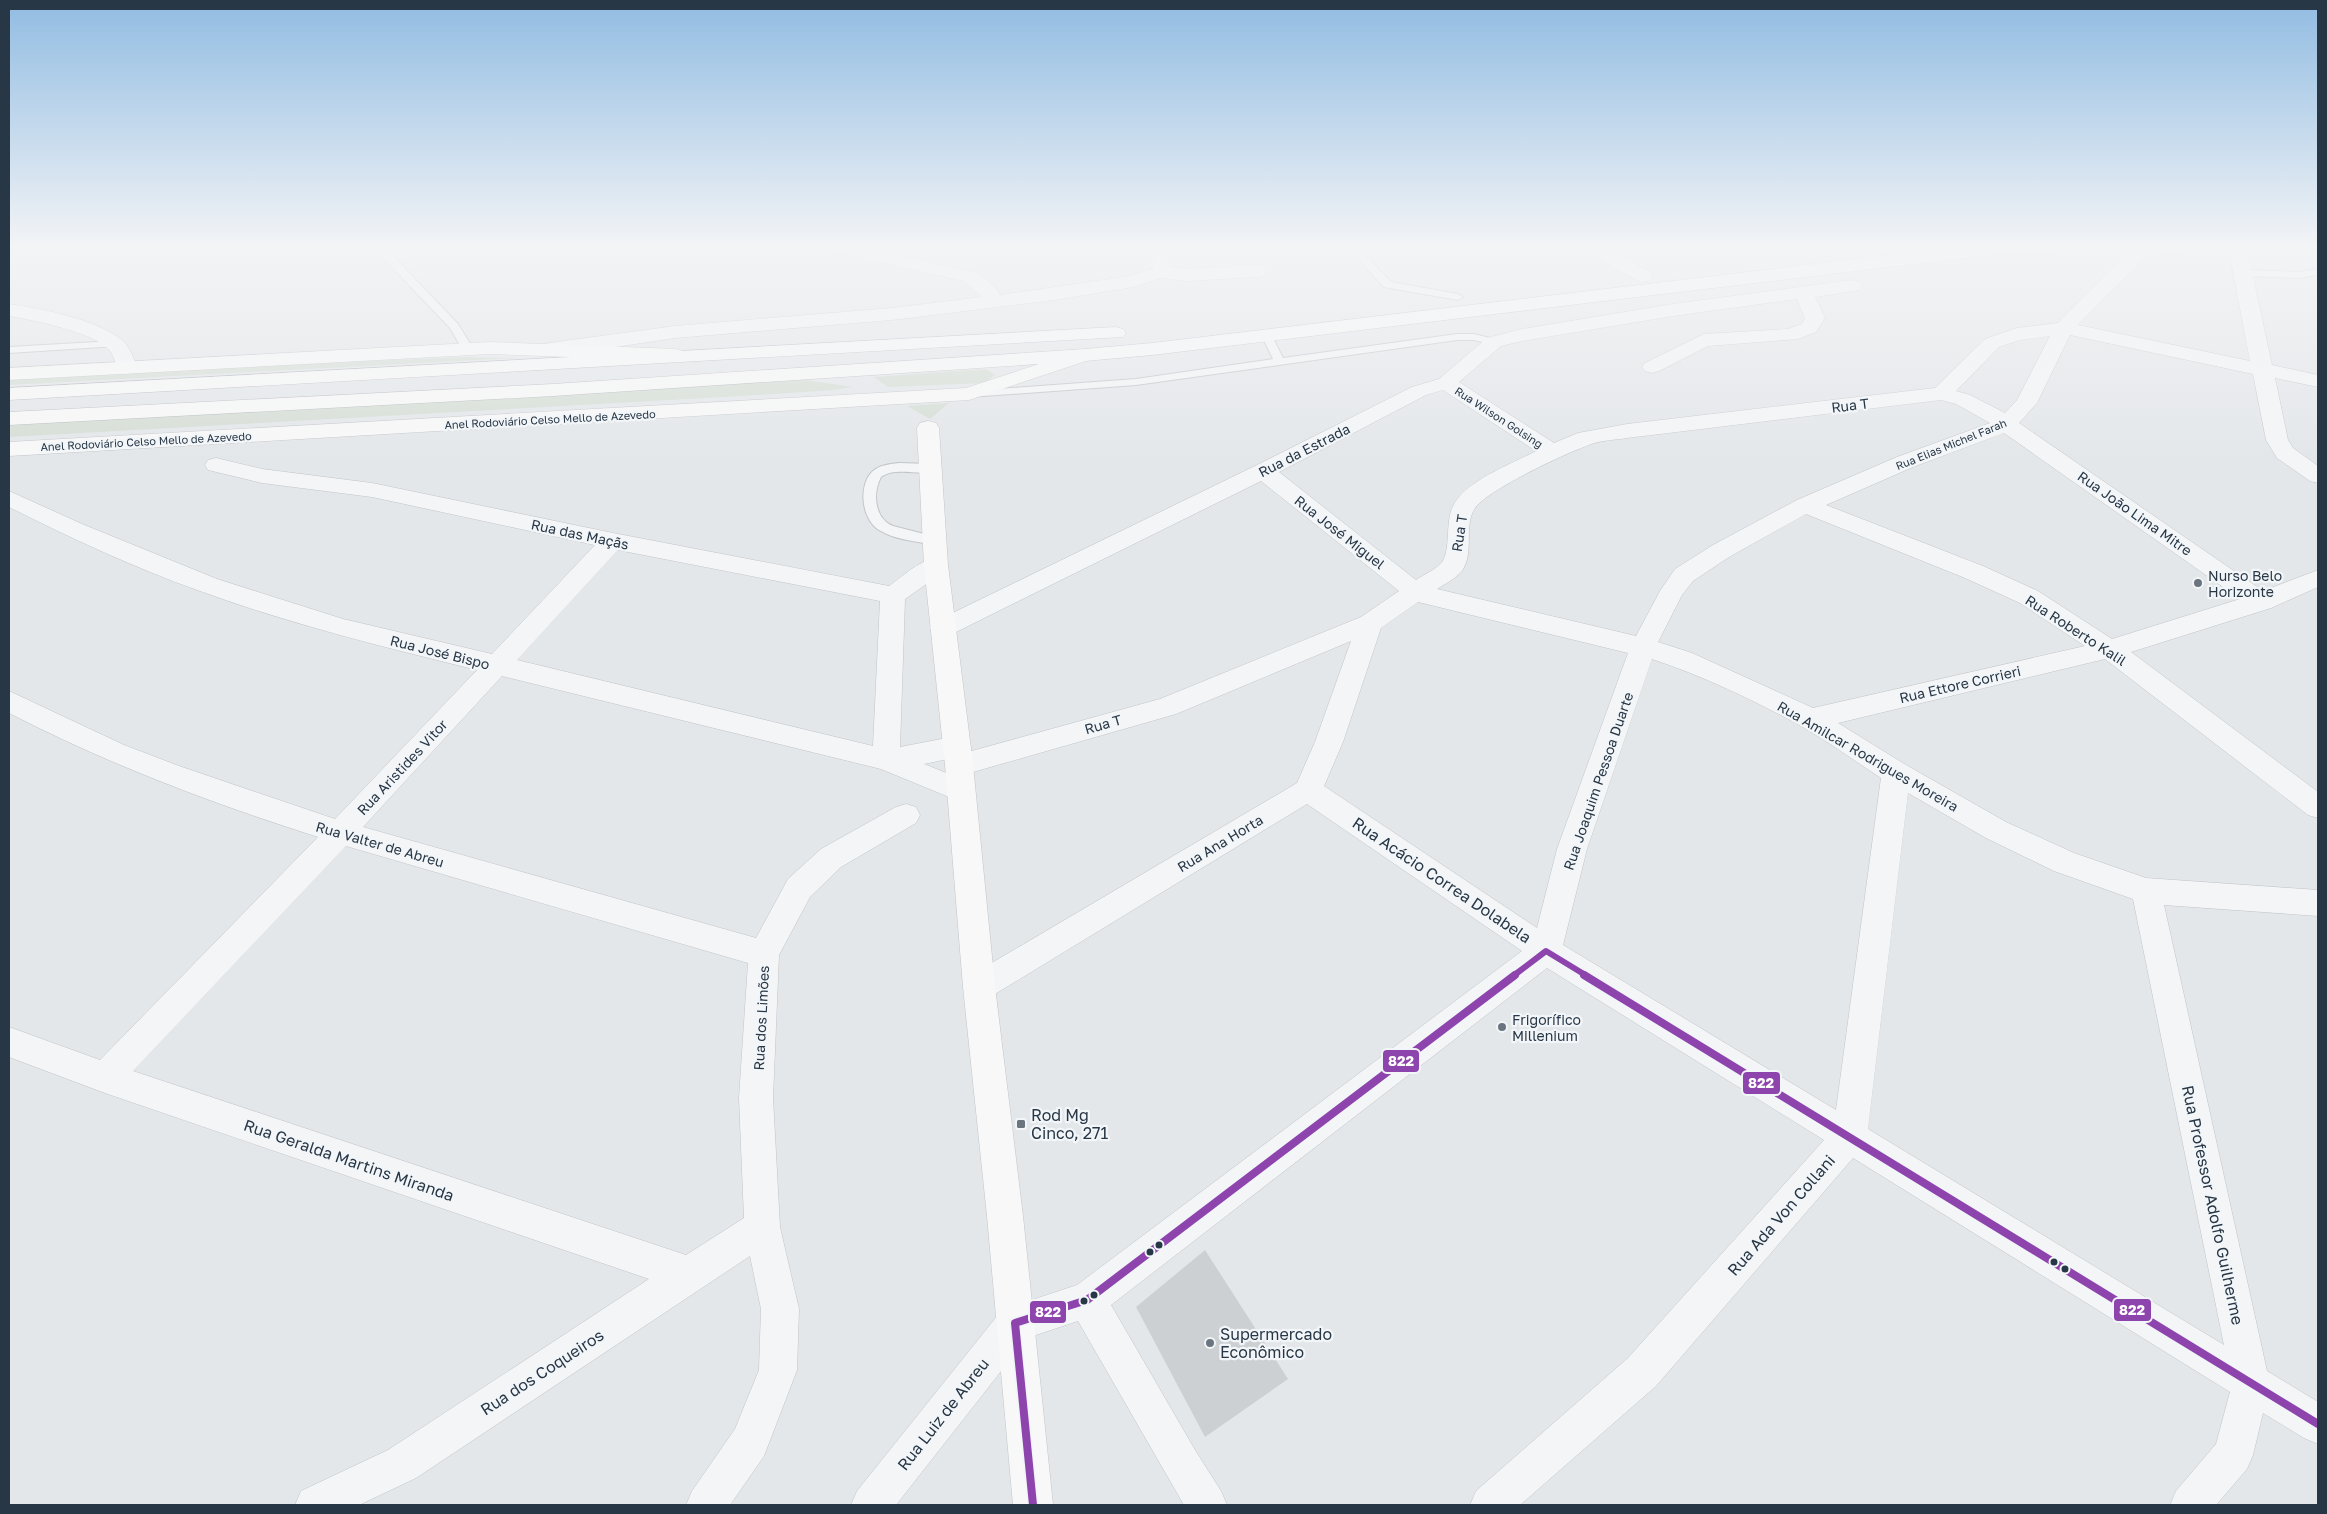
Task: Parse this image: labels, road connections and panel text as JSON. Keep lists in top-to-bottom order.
{
  "streets": {
    "main road": ["Anel Rodoviário Celso Mello de Azevedo"],
    "street": [
      "Rua T",
      "Rua Wilson Golsing",
      "Rua Elias Michel Farah",
      "Rua da Estrada",
      "Rua João Lima Mitre",
      "Rua José Miguel",
      "Rua das Maçãs",
      "Rua Roberto Kalil",
      "Rua José Bispo",
      "Rua Ettore Corrieri",
      "Rua Amilcar Rodrigues Moreira",
      "Rua Aristides Vitor",
      "Rua Joaquim Pessoa Duarte",
      "Rua Ana Horta",
      "Rua Valter de Abreu",
      "Rua Acácio Correa Dolabela",
      "Rua dos Limões",
      "Rua Geralda Martins Miranda",
      "Rua Professor Adolfo Guilherme",
      "Rua Ada Von Collani",
      "Rua dos Coqueiros",
      "Rua Luiz de Abreu"
    ]
  },
  "crossings": [
    ["Rua T", "Rua Wilson Golsing"],
    ["Rua T", "Rua Elias Michel Farah"],
    ["Rua T", "Rua João Lima Mitre"],
    ["Rua T", "Rua José Miguel"],
    ["Rua T", "Rua José Bispo"],
    ["Rua T", "Rua Amilcar Rodrigues Moreira"],
    ["Rua Wilson Golsing", "Rua da Estrada"],
    ["Rua Elias Michel Farah", "Rua João Lima Mitre"],
    ["Rua Elias Michel Farah", "Rua Roberto Kalil"],
    ["Rua Elias Michel Farah", "Rua Joaquim Pessoa Duarte"],
    ["Rua da Estrada", "Rua José Miguel"],
    ["Rua João Lima Mitre", "Rua Ettore Corrieri"],
    ["Rua José Miguel", "Rua Amilcar Rodrigues Moreira"],
    ["Rua das Maçãs", "Rua Aristides Vitor"],
    ["Rua Roberto Kalil", "Rua Ettore Corrieri"],
    ["Rua Roberto Kalil", "Rua Joaquim Pessoa Duarte"],
    ["Rua José Bispo", "Rua Aristides Vitor"],
    ["Rua Ettore Corrieri", "Rua Amilcar Rodrigues Moreira"],
    ["Rua Amilcar Rodrigues Moreira", "Rua Joaquim Pessoa Duarte"],
    ["Rua Amilcar Rodrigues Moreira", "Rua Professor Adolfo Guilherme"],
    ["Rua Aristides Vitor", "Rua Valter de Abreu"],
    ["Rua Aristides Vitor", "Rua Geralda Martins Miranda"],
    ["Rua Joaquim Pessoa Duarte", "Rua Acácio Correa Dolabela"],
    ["Rua Ana Horta", "Rua Acácio Correa Dolabela"],
    ["Rua Valter de Abreu", "Rua dos Limões"],
    ["Rua Acácio Correa Dolabela", "Rua Professor Adolfo Guilherme"],
    ["Rua Acácio Correa Dolabela", "Rua Ada Von Collani"],
    ["Rua dos Limões", "Rua dos Coqueiros"],
    ["Rua Geralda Martins Miranda", "Rua dos Coqueiros"]
  ],
  "places": {
    "other": ["Nurso Belo Horizonte", "Frigorífico Millenium", "Supermercado Econômico"],
    "transit": ["Rod Mg Cinco, 271"]
  },
  "lines": ["transit line 822"]
}
